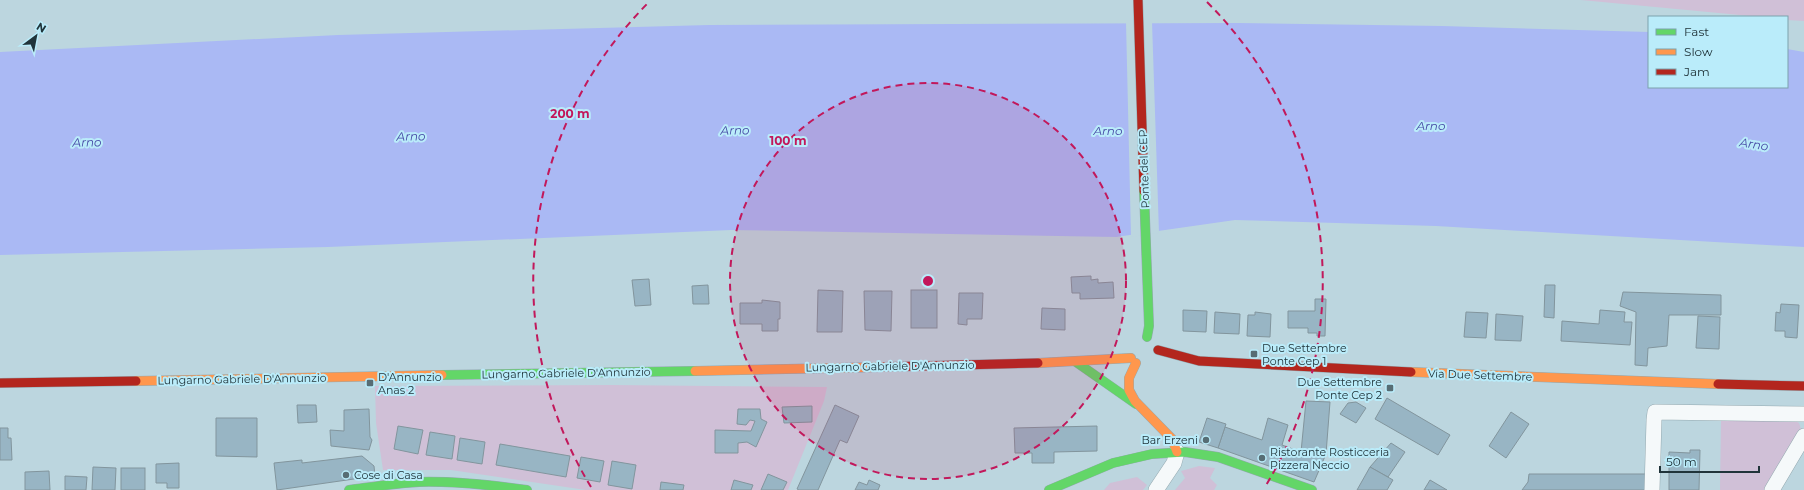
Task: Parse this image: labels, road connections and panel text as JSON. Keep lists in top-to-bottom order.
{
  "streets": {
    "main road": ["Ponte del CEP", "Lungarno Gabriele D'Annunzio", "Via Due Settembre"]
  },
  "crossings": [
    ["Ponte del CEP", "Via Due Settembre"]
  ],
  "water": ["Arno"],
  "places": {
    "transit": ["Due Settembre Ponte Cep 1", "D'Annunzio Anas 2", "Due Settembre Ponte Cep 2"],
    "other": ["Bar Erzeni", "Ristorante Rosticceria Pizzera Neccio", "Cose di Casa"]
  },
  "legend": ["Fast", "Slow", "Jam"],
  "scale_bar": "50 m",
  "north": "top right",
  "rings": ["200 m", "100 m"]
}
